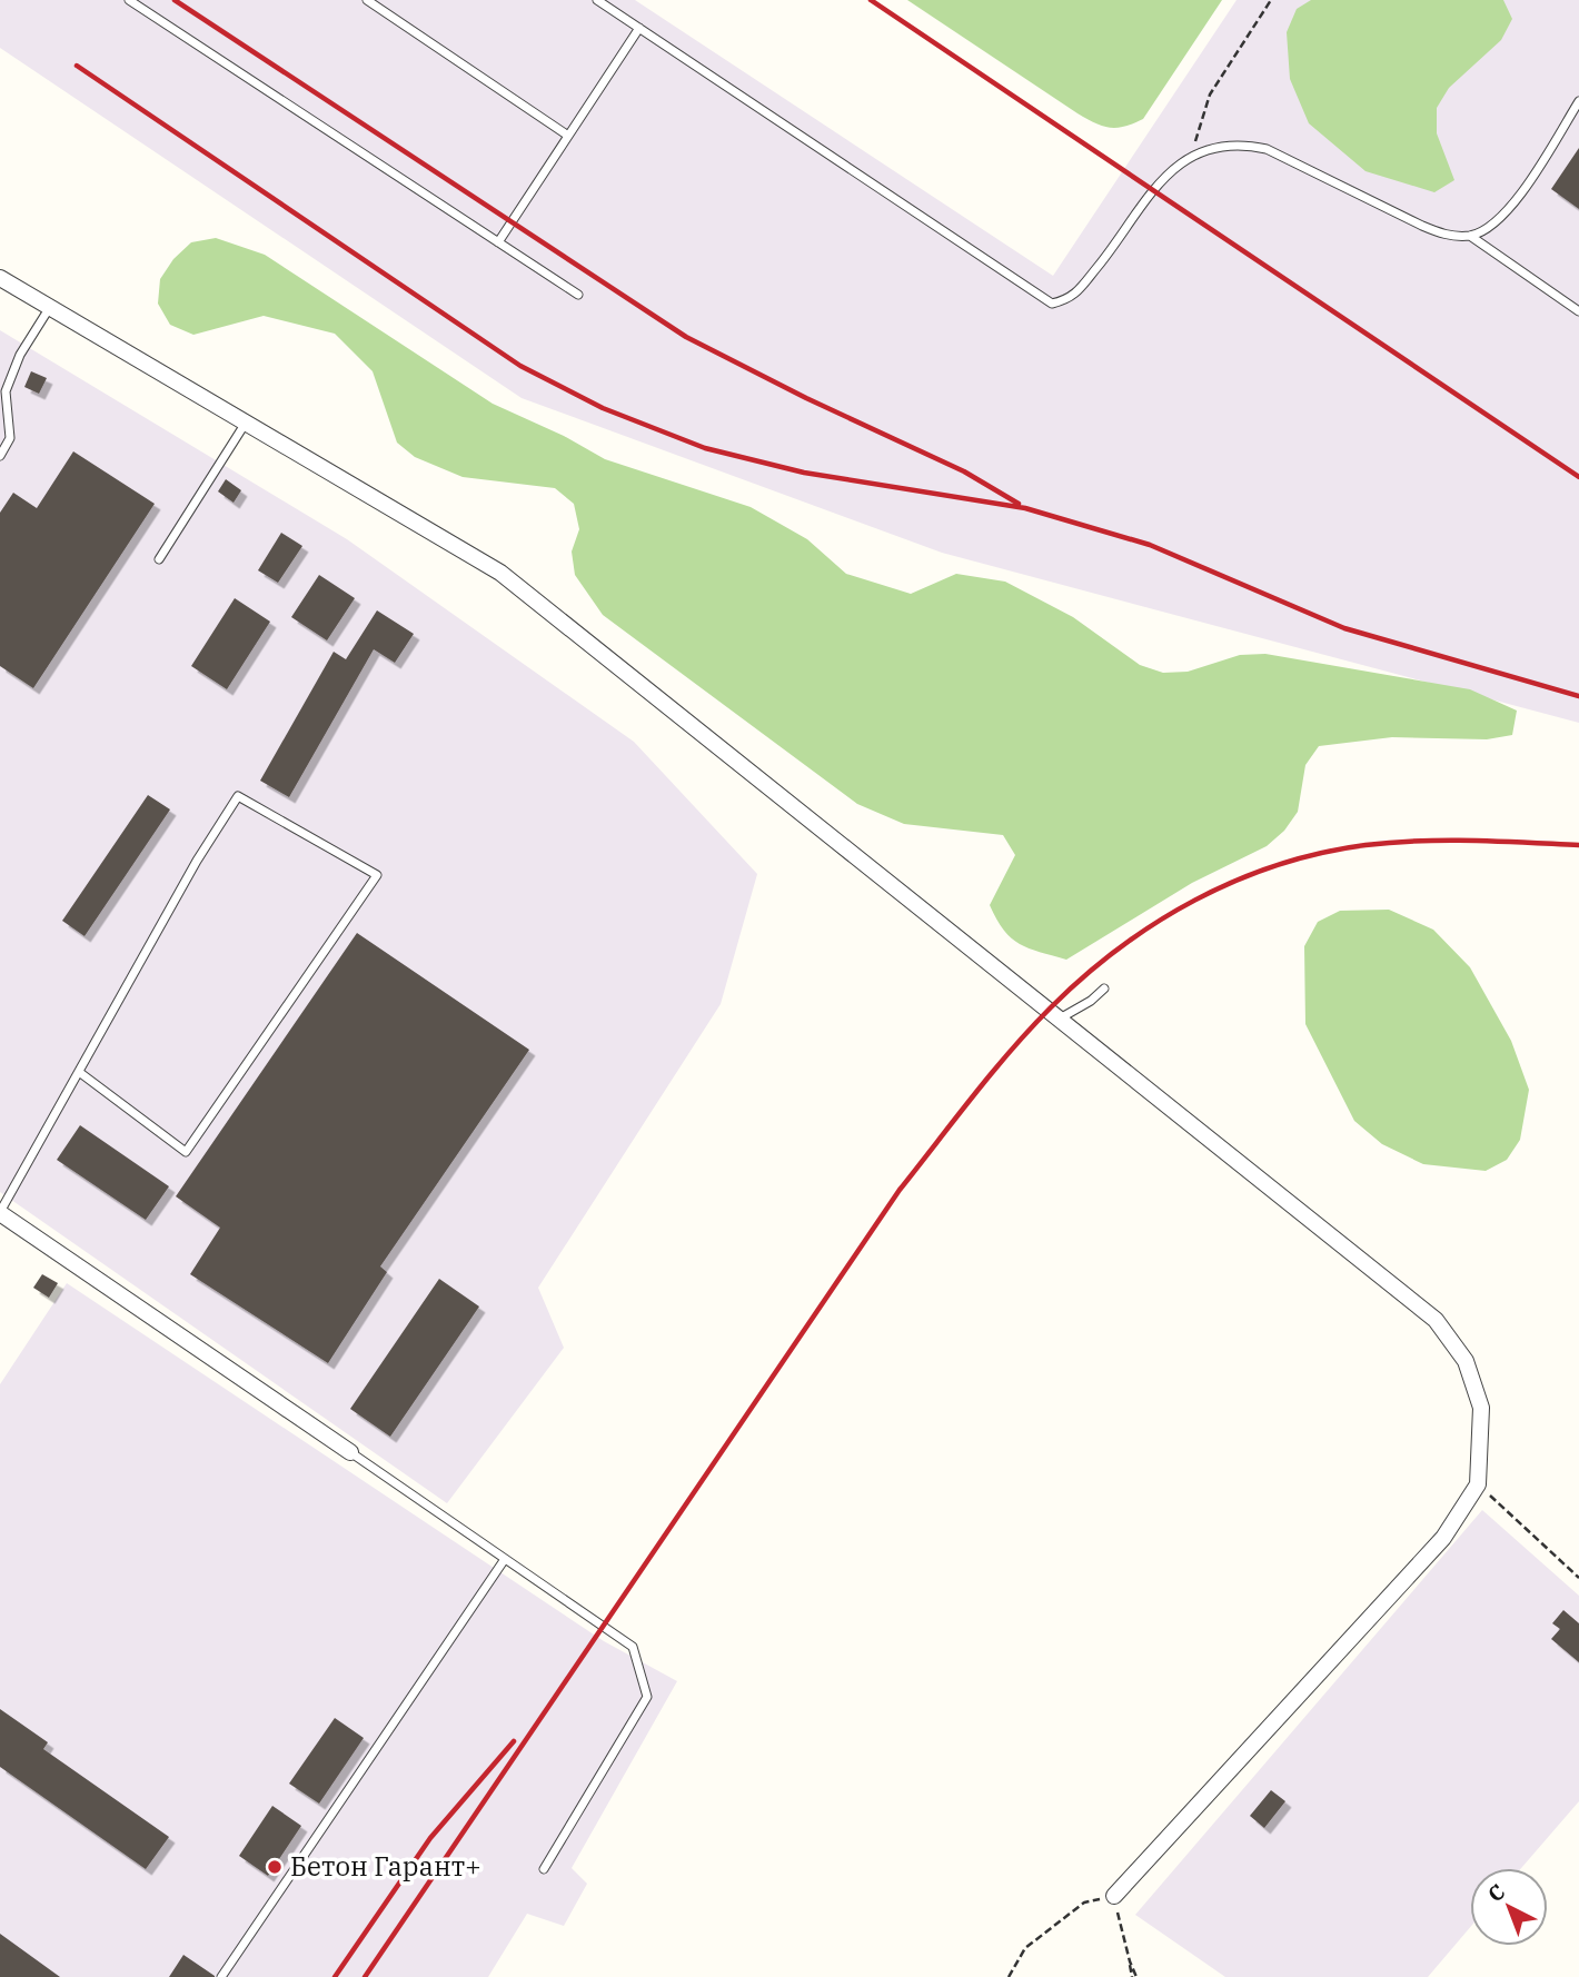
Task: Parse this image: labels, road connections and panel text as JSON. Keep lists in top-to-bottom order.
{
  "places": ["Бетон Гарант+"],
  "north": "top left"
}
